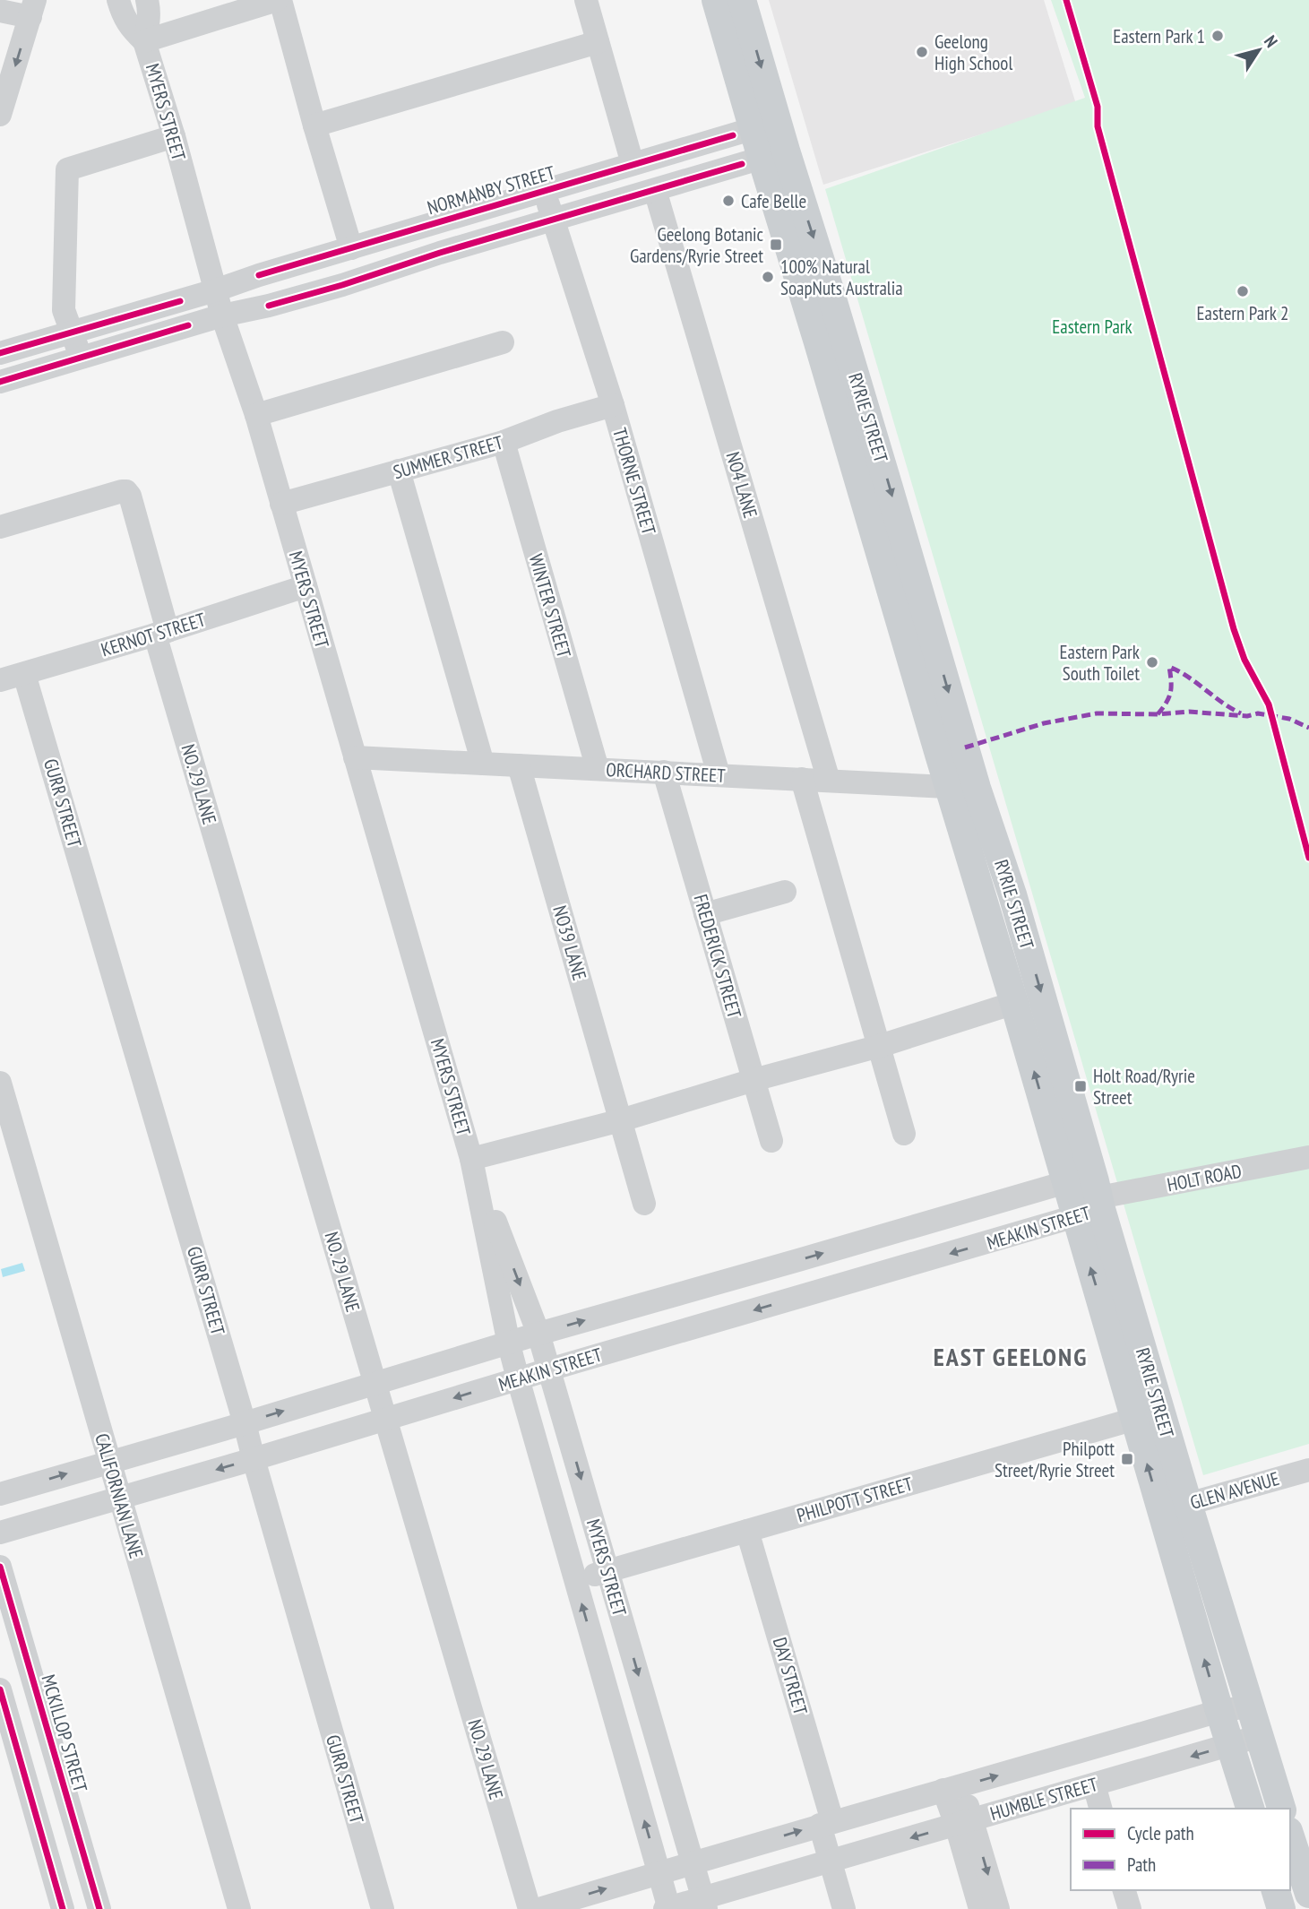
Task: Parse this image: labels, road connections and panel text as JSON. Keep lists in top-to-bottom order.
{
  "streets": {
    "main road": ["RYRIE STREET"],
    "street": [
      "MYERS STREET",
      "NORMANBY STREET",
      "SUMMER STREET",
      "THORNE STREET",
      "NO4 LANE",
      "WINTER STREET",
      "KERNOT STREET",
      "ORCHARD STREET",
      "NO. 29 LANE",
      "GURR STREET",
      "NO39 LANE",
      "FREDERICK STREET",
      "HOLT ROAD",
      "MEAKIN STREET",
      "GLEN AVENUE",
      "CALIFORNIAN LANE",
      "PHILPOTT STREET",
      "DAY STREET",
      "MCKILLOP STREET",
      "HUMBLE STREET"
    ]
  },
  "crossings": [
    ["MYERS STREET", "NORMANBY STREET"],
    ["MYERS STREET", "SUMMER STREET"],
    ["MYERS STREET", "KERNOT STREET"],
    ["MYERS STREET", "ORCHARD STREET"],
    ["MYERS STREET", "MEAKIN STREET"],
    ["MYERS STREET", "PHILPOTT STREET"],
    ["MYERS STREET", "HUMBLE STREET"],
    ["NORMANBY STREET", "RYRIE STREET"],
    ["NORMANBY STREET", "THORNE STREET"],
    ["RYRIE STREET", "ORCHARD STREET"],
    ["RYRIE STREET", "HOLT ROAD"],
    ["RYRIE STREET", "MEAKIN STREET"],
    ["RYRIE STREET", "GLEN AVENUE"],
    ["RYRIE STREET", "PHILPOTT STREET"],
    ["RYRIE STREET", "HUMBLE STREET"],
    ["SUMMER STREET", "THORNE STREET"],
    ["SUMMER STREET", "WINTER STREET"],
    ["THORNE STREET", "ORCHARD STREET"],
    ["NO4 LANE", "ORCHARD STREET"],
    ["WINTER STREET", "ORCHARD STREET"],
    ["KERNOT STREET", "NO. 29 LANE"],
    ["KERNOT STREET", "GURR STREET"],
    ["ORCHARD STREET", "NO39 LANE"],
    ["ORCHARD STREET", "FREDERICK STREET"],
    ["NO. 29 LANE", "MEAKIN STREET"],
    ["GURR STREET", "MEAKIN STREET"],
    ["HOLT ROAD", "MEAKIN STREET"],
    ["MEAKIN STREET", "CALIFORNIAN LANE"],
    ["PHILPOTT STREET", "DAY STREET"],
    ["DAY STREET", "HUMBLE STREET"]
  ],
  "districts": ["EAST GEELONG"],
  "parks": ["Eastern Park"],
  "places": {
    "other": [
      "Eastern Park 1",
      "Geelong High School",
      "Cafe Belle",
      "100% Natural SoapNuts Australia",
      "Eastern Park 2",
      "Eastern Park South Toilet"
    ],
    "transit": ["Geelong Botanic Gardens/Ryrie Street", "Holt Road/Ryrie Street", "Philpott Street/Ryrie Street"]
  },
  "legend": ["Cycle path", "Path"],
  "north": "top right"
}
